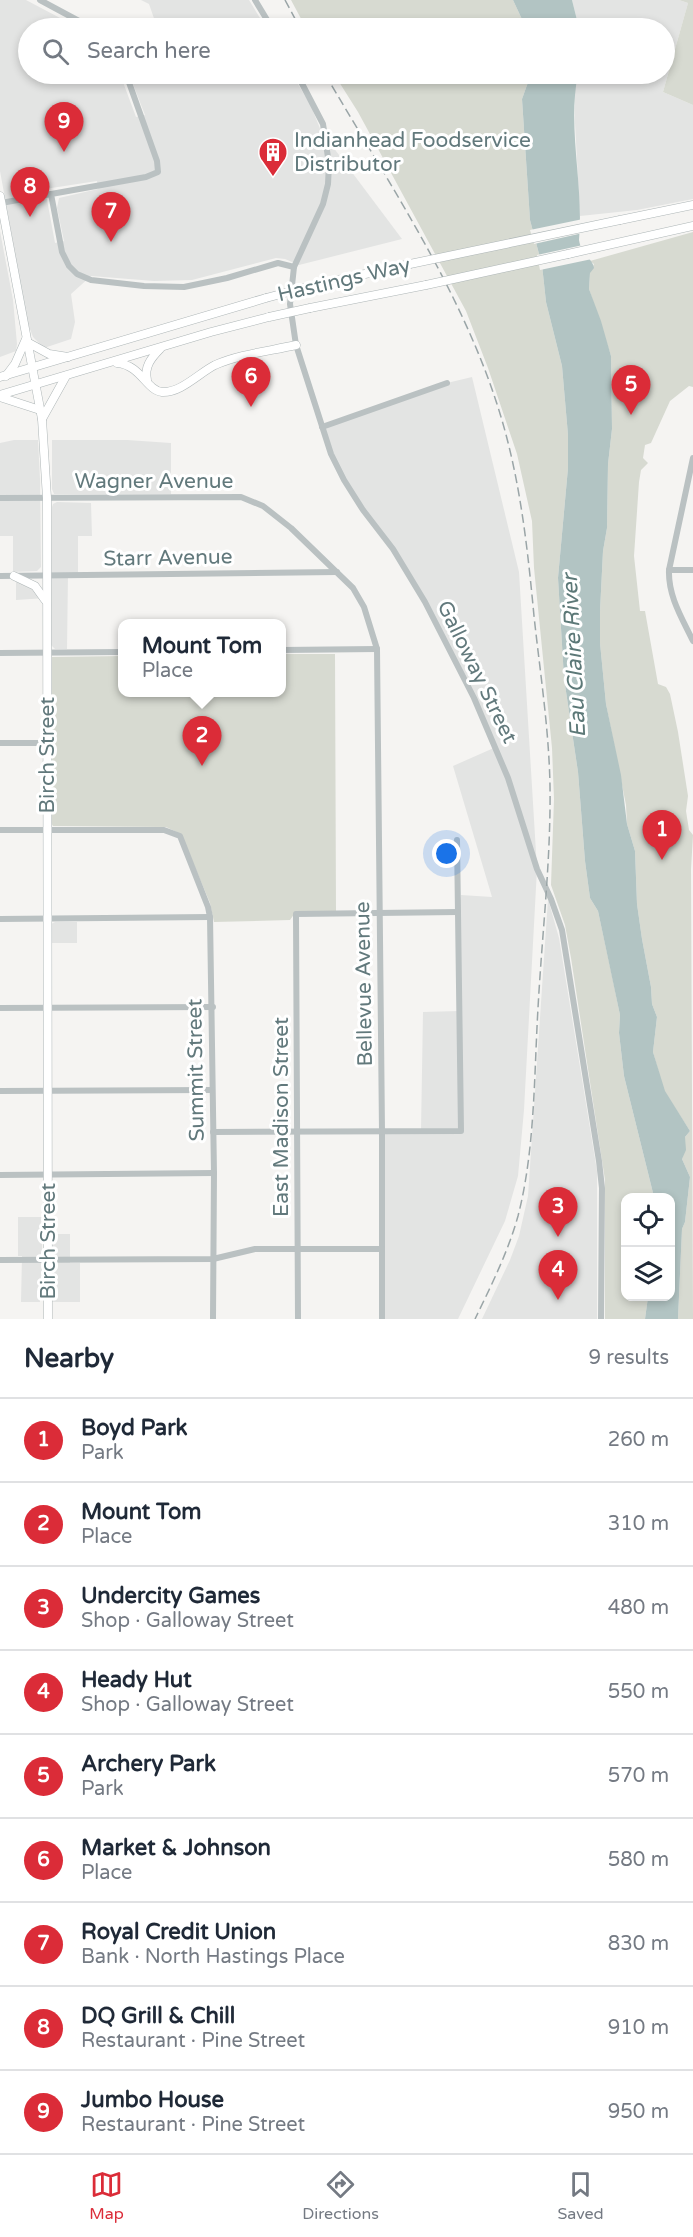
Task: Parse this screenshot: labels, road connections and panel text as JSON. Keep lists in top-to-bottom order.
{
  "streets": {
    "main road": ["Hastings Way", "Birch Street"],
    "street": [
      "Wagner Avenue",
      "Starr Avenue",
      "Galloway Street",
      "Bellevue Avenue",
      "Summit Street",
      "East Madison Street"
    ]
  },
  "crossings": [
    ["Hastings Way", "Birch Street"],
    ["Wagner Avenue", "Starr Avenue"],
    ["Wagner Avenue", "Birch Street"],
    ["Wagner Avenue", "Bellevue Avenue"],
    ["Starr Avenue", "Birch Street"],
    ["Birch Street", "Summit Street"],
    ["Bellevue Avenue", "East Madison Street"]
  ],
  "water": ["Eau Claire River"],
  "places": {
    "building": ["Indianhead Foodservice Distributor"]
  },
  "page": {
    "search": "Search here",
    "pins": [
      "9",
      "8",
      "7",
      "6",
      "5",
      "2",
      "1",
      "3",
      "4"
    ],
    "popup": ["Mount Tom", "Place"],
    "heading": ["Nearby", "9 results"],
    "list": [
      {
        "mark": "1",
        "name": "Boyd Park",
        "note": "Park",
        "value": "260 m"
      },
      {
        "mark": "2",
        "name": "Mount Tom",
        "note": "Place",
        "value": "310 m"
      },
      {
        "mark": "3",
        "name": "Undercity Games",
        "note": "Shop · Galloway Street",
        "value": "480 m"
      },
      {
        "mark": "4",
        "name": "Heady Hut",
        "note": "Shop · Galloway Street",
        "value": "550 m"
      },
      {
        "mark": "5",
        "name": "Archery Park",
        "note": "Park",
        "value": "570 m"
      },
      {
        "mark": "6",
        "name": "Market & Johnson",
        "note": "Place",
        "value": "580 m"
      },
      {
        "mark": "7",
        "name": "Royal Credit Union",
        "note": "Bank · North Hastings Place",
        "value": "830 m"
      },
      {
        "mark": "8",
        "name": "DQ Grill & Chill",
        "note": "Restaurant · Pine Street",
        "value": "910 m"
      },
      {
        "mark": "9",
        "name": "Jumbo House",
        "note": "Restaurant · Pine Street",
        "value": "950 m"
      }
    ],
    "nav": ["Map", "Directions", "Saved"]
  }
}
